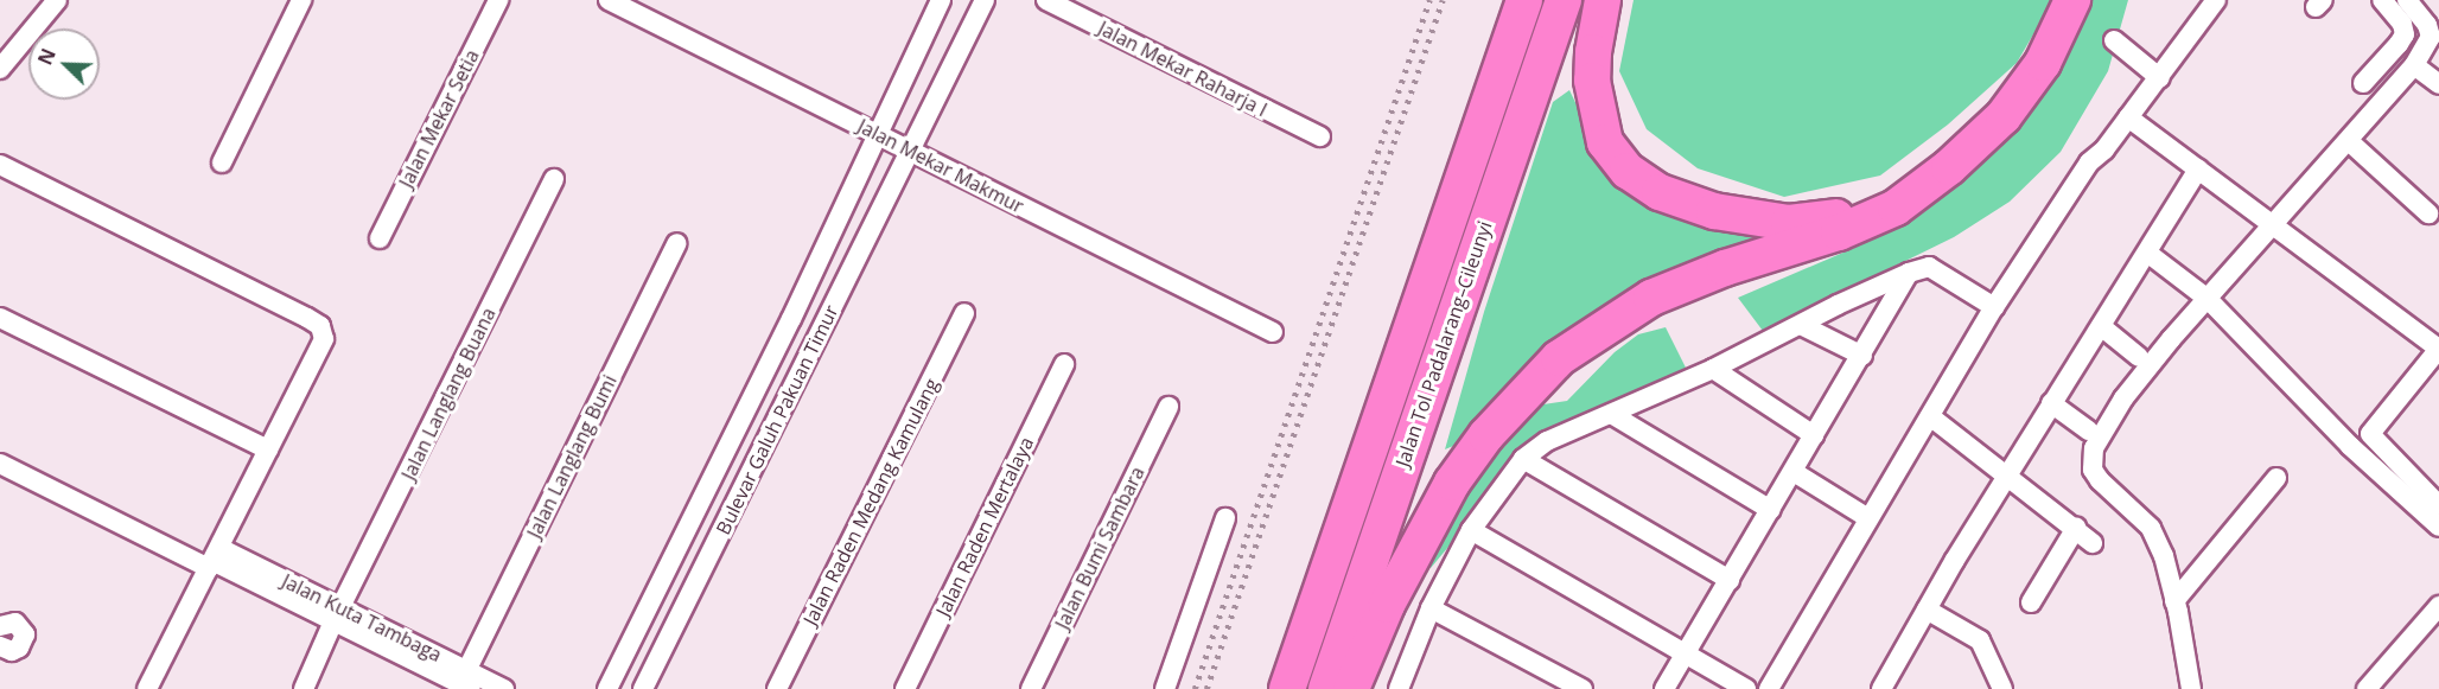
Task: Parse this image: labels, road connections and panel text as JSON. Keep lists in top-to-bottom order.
{
  "streets": {
    "highway": ["Jalan Tol Padalarang–Cileunyi"],
    "street": [
      "Jalan Mekar Raharja I",
      "Jalan Mekar Setia",
      "Jalan Mekar Makmur",
      "Jalan Langlang Buana",
      "Bulevar Galuh Pakuan Timur",
      "Jalan Langlang Bumi",
      "Jalan Raden Medang Kamulang",
      "Jalan Raden Mertalaya",
      "Jalan Bumi Sambara",
      "Jalan Kuta Tambaga"
    ]
  },
  "crossings": [
    ["Jalan Mekar Makmur", "Bulevar Galuh Pakuan Timur"],
    ["Jalan Langlang Buana", "Jalan Kuta Tambaga"],
    ["Jalan Langlang Bumi", "Jalan Kuta Tambaga"]
  ],
  "north": "top left"
}
